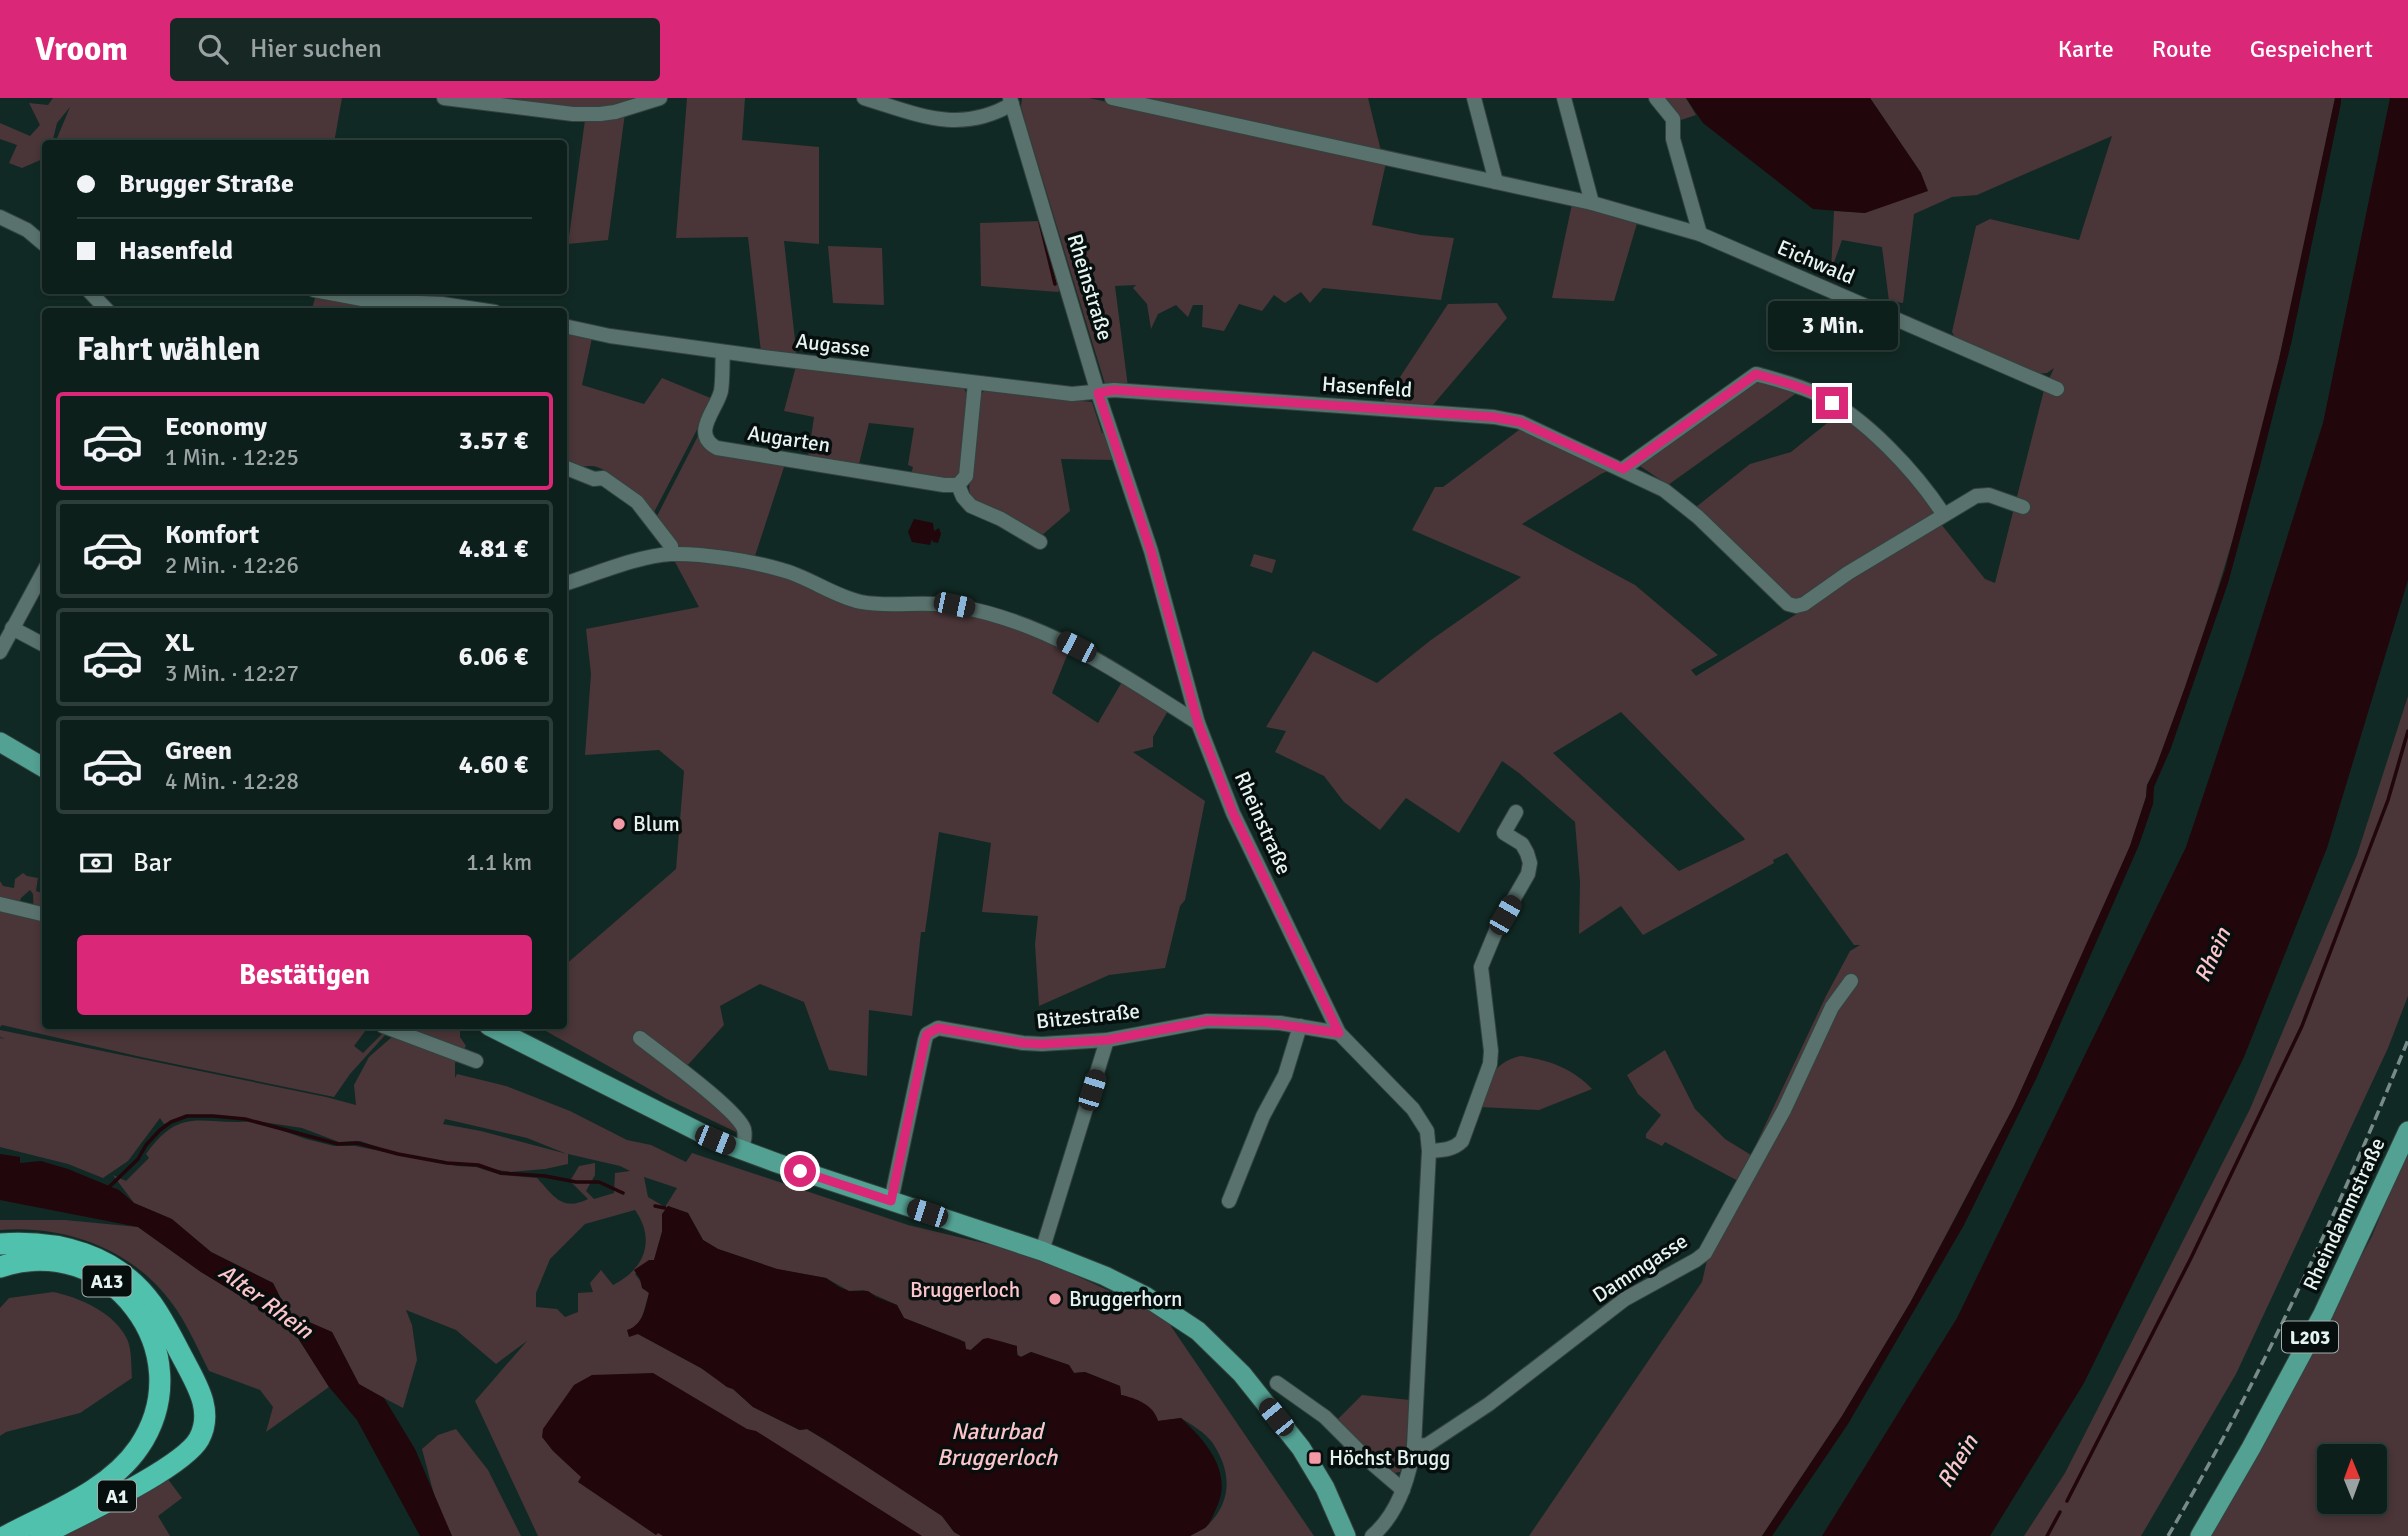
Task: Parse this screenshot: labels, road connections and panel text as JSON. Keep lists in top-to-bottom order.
{
  "streets": {
    "highway": ["A13", "A1"],
    "main road": ["Rheindammstraße", "L203"],
    "street": [
      "Eichwald",
      "Rheinstraße",
      "Augasse",
      "Hasenfeld",
      "Augarten",
      "Bitzestraße",
      "Dammgasse"
    ]
  },
  "crossings": [
    ["Rheinstraße", "Augasse"],
    ["Rheinstraße", "Hasenfeld"],
    ["Rheinstraße", "Bitzestraße"],
    ["Rheinstraße", "Dammgasse"],
    ["Augasse", "Hasenfeld"],
    ["Augasse", "Augarten"],
    ["A13", "A1"]
  ],
  "water": ["Rhein", "Alter Rhein", "Naturbad Bruggerloch"],
  "parks": ["Bruggerloch"],
  "places": {
    "other": ["Blum", "Bruggerhorn"],
    "transit": ["Höchst Brugg"]
  },
  "north": "top",
  "page": {
    "header": "Vroom",
    "search": "Hier suchen",
    "nav": ["Karte", "Route", "Gespeichert"],
    "banner": ["Brugger Straße", "Hasenfeld"],
    "bubble": "3 Min.",
    "heading": "Fahrt wählen",
    "list": [
      {
        "name": "Economy",
        "note": "1 Min. · 12:25",
        "value": "3.57 €"
      },
      {
        "name": "Komfort",
        "note": "2 Min. · 12:26",
        "value": "4.81 €"
      },
      {
        "name": "XL",
        "note": "3 Min. · 12:27",
        "value": "6.06 €"
      },
      {
        "name": "Green",
        "note": "4 Min. · 12:28",
        "value": "4.60 €"
      }
    ],
    "pay": ["Bar", "1.1 km"],
    "buttons": "Bestätigen"
  }
}
